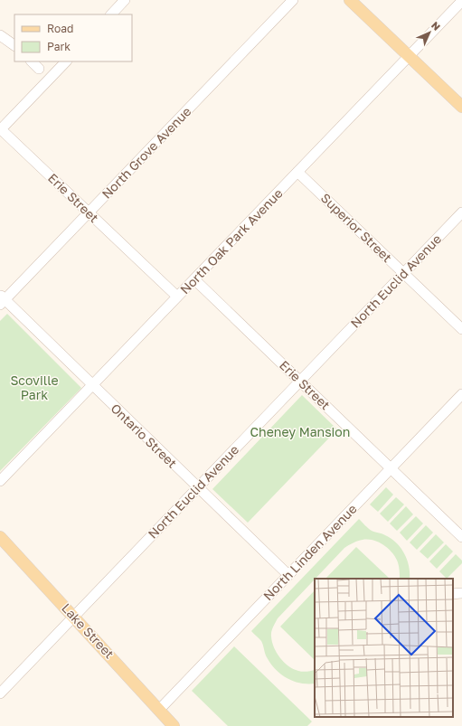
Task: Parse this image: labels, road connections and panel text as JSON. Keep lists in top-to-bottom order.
{
  "streets": {
    "main road": ["Lake Street"],
    "street": [
      "North Grove Avenue",
      "Erie Street",
      "Superior Street",
      "North Oak Park Avenue",
      "North Euclid Avenue",
      "Ontario Street",
      "North Linden Avenue"
    ]
  },
  "crossings": [
    ["North Grove Avenue", "Erie Street"],
    ["North Grove Avenue", "Ontario Street"],
    ["Erie Street", "North Oak Park Avenue"],
    ["Erie Street", "North Euclid Avenue"],
    ["Erie Street", "North Linden Avenue"],
    ["Superior Street", "North Oak Park Avenue"],
    ["Superior Street", "North Euclid Avenue"],
    ["North Oak Park Avenue", "Ontario Street"],
    ["North Euclid Avenue", "Ontario Street"],
    ["North Euclid Avenue", "Lake Street"],
    ["Ontario Street", "North Linden Avenue"],
    ["North Linden Avenue", "Lake Street"]
  ],
  "parks": ["Scoville Park", "Cheney Mansion"],
  "legend": ["Road", "Park"],
  "north": "top right"
}
